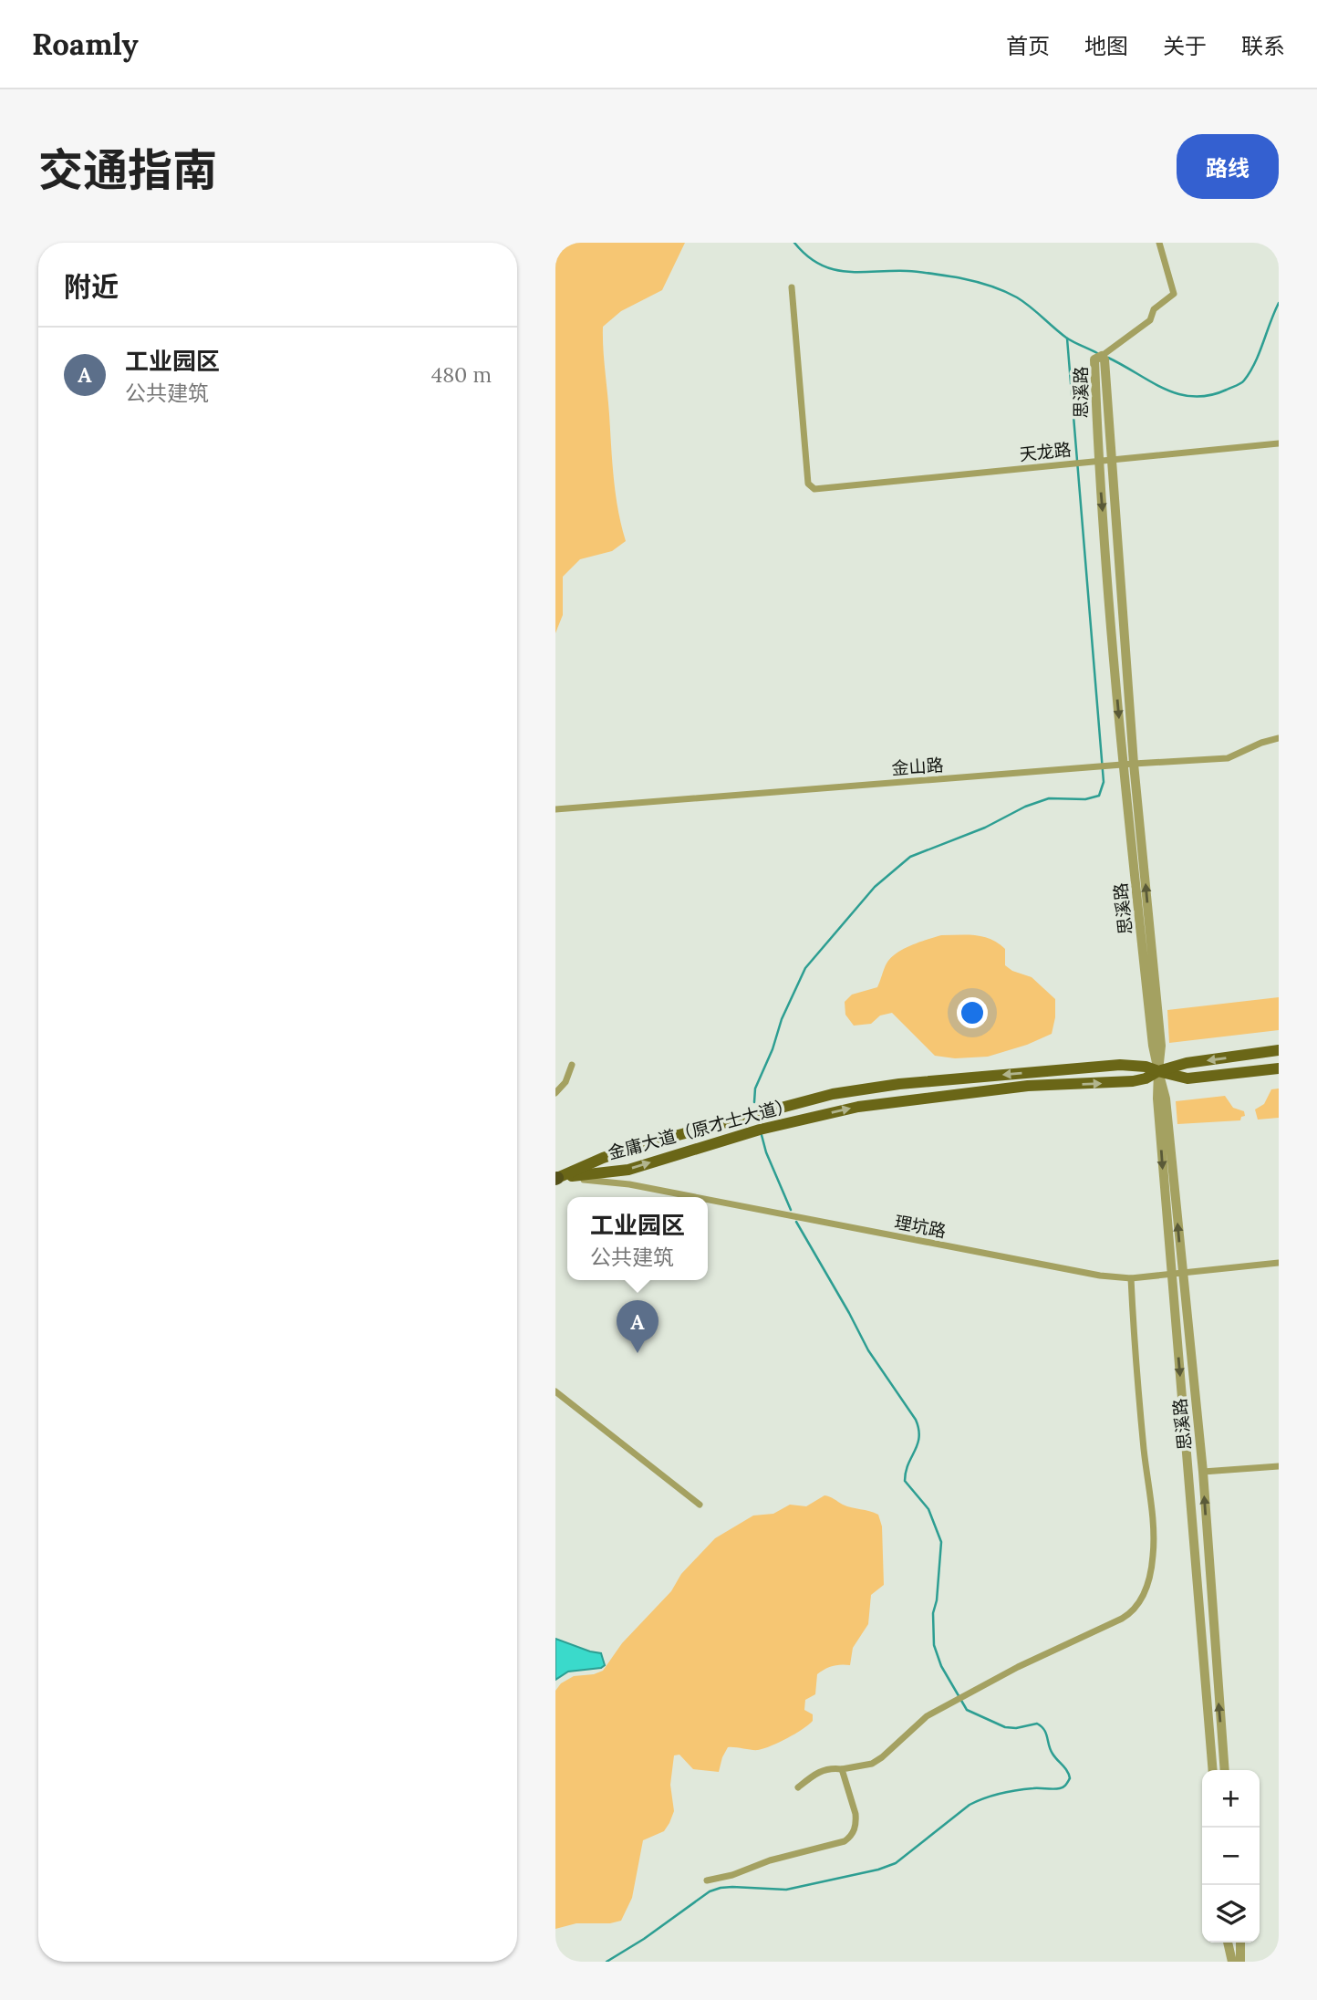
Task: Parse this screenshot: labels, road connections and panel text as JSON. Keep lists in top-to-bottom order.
{
  "streets": {
    "main road": ["金庸大道（原才士大道）"],
    "street": [
      "思溪路",
      "天龙路",
      "金山路",
      "理坑路"
    ]
  },
  "crossings": [
    ["思溪路", "天龙路"],
    ["思溪路", "金山路"],
    ["思溪路", "金庸大道（原才士大道）"],
    ["思溪路", "理坑路"],
    ["金庸大道（原才士大道）", "理坑路"]
  ],
  "page": {
    "header": "Roamly",
    "nav": [
      "首页",
      "地图",
      "关于",
      "联系"
    ],
    "title": "交通指南",
    "buttons": "路线",
    "heading": "附近",
    "list": [
      {
        "mark": "A",
        "name": "工业园区",
        "note": "公共建筑",
        "value": "480 m"
      }
    ],
    "popup": ["工业园区", "公共建筑"],
    "pins": "A",
    "map_buttons": ["+", "−"]
  }
}
